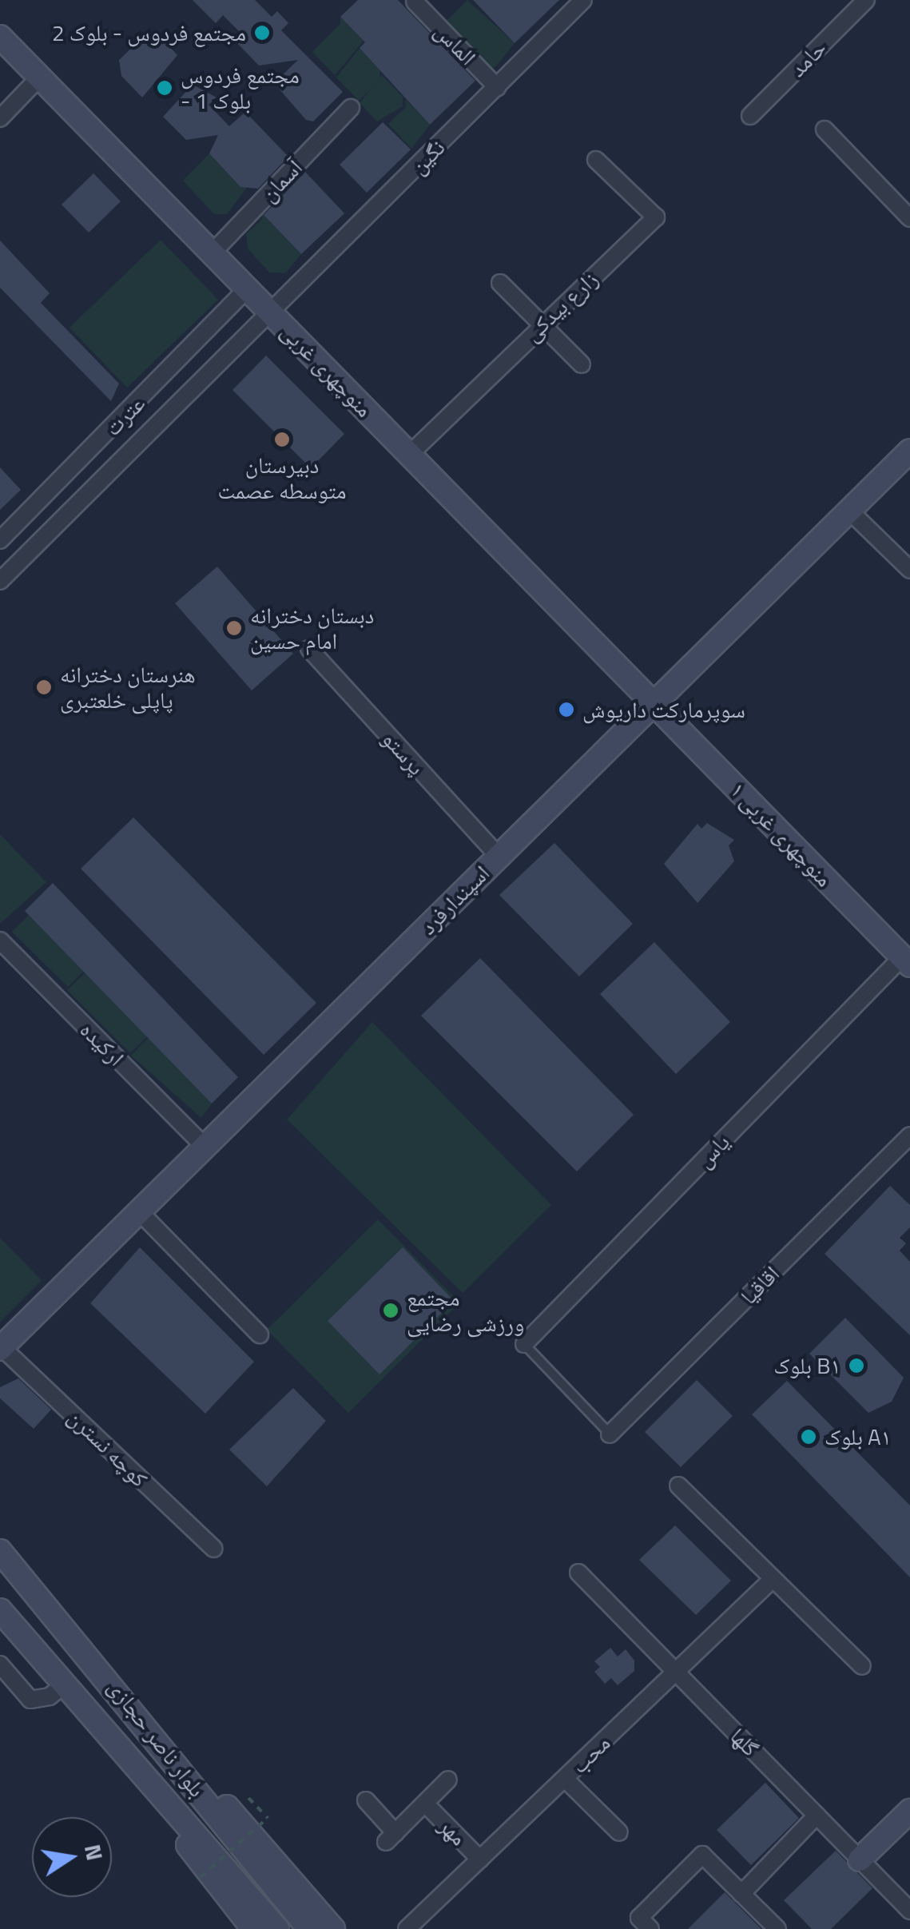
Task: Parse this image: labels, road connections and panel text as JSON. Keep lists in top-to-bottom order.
{
  "streets": {
    "street": [
      "الماس",
      "حامد",
      "نگین",
      "آسمان",
      "زارع بیدکی",
      "منوچهری غربی",
      "عترت",
      "پرستو",
      "منوچهری غربی ۱",
      "اسپندارفرد",
      "ارکیده",
      "یاس",
      "اقاقیا",
      "کوچه نسترن",
      "بلوار ناصر حجازی",
      "گلها",
      "محب",
      "مهر"
    ]
  },
  "crossings": [
    ["الماس", "نگین"],
    ["نگین", "منوچهری غربی"],
    ["آسمان", "منوچهری غربی"],
    ["زارع بیدکی", "منوچهری غربی"],
    ["منوچهری غربی", "عترت"],
    ["منوچهری غربی", "منوچهری غربی ۱"],
    ["منوچهری غربی", "اسپندارفرد"],
    ["پرستو", "اسپندارفرد"],
    ["منوچهری غربی ۱", "اسپندارفرد"],
    ["منوچهری غربی ۱", "یاس"],
    ["اسپندارفرد", "ارکیده"],
    ["اسپندارفرد", "کوچه نسترن"],
    ["گلها", "محب"],
    ["محب", "مهر"]
  ],
  "places": [
    "مجتمع فردوس - بلوک 2",
    "مجتمع فردوس - بلوک 1",
    "دبیرستان متوسطه عصمت",
    "دبستان دخترانه امام حسین",
    "هنرستان دخترانه پاپلی خلعتبری",
    "سوپرمارکت داریوش",
    "مجتمع ورزشی رضایی",
    "بلوک B۱",
    "بلوک A۱"
  ],
  "north": "right"
}
